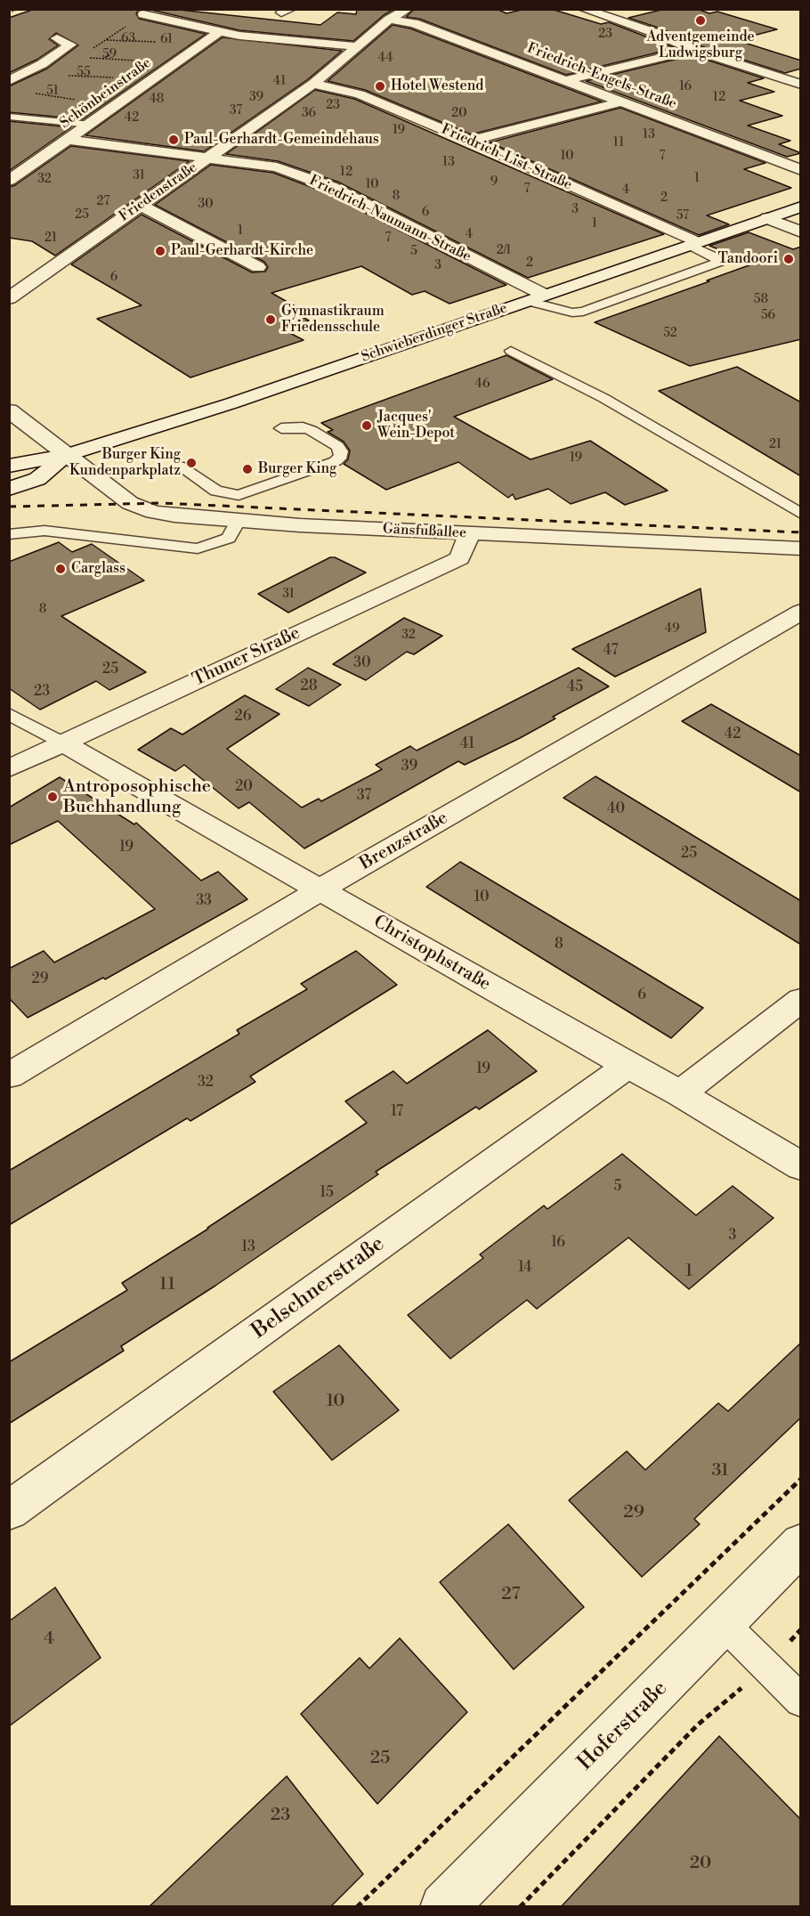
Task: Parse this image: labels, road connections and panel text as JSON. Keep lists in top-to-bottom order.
{
  "streets": {
    "street": [
      "Friedrich-Engels-Straße",
      "Schönbeinstraße",
      "Friedrich-List-Straße",
      "Friedenstraße",
      "Friedrich-Naumann-Straße",
      "Schwieberdinger Straße",
      "Gänsfußallee",
      "Thuner Straße",
      "Brenzstraße",
      "Christophstraße",
      "Belschnerstraße",
      "Hoferstraße"
    ]
  },
  "crossings": [
    ["Friedrich-Engels-Straße", "Friedenstraße"],
    ["Schönbeinstraße", "Friedrich-Naumann-Straße"],
    ["Friedrich-List-Straße", "Friedenstraße"],
    ["Friedrich-List-Straße", "Schwieberdinger Straße"],
    ["Friedenstraße", "Friedrich-Naumann-Straße"],
    ["Friedrich-Naumann-Straße", "Schwieberdinger Straße"],
    ["Schwieberdinger Straße", "Gänsfußallee"],
    ["Gänsfußallee", "Thuner Straße"],
    ["Thuner Straße", "Christophstraße"],
    ["Brenzstraße", "Christophstraße"],
    ["Christophstraße", "Belschnerstraße"]
  ],
  "places": [
    "Adventgemeinde Ludwigsburg",
    "Hotel Westend",
    "Paul-Gerhardt-Gemeindehaus",
    "Paul-Gerhardt-Kirche",
    "Tandoori",
    "Gymnastikraum Friedensschule",
    "Jacques' Wein-Depot",
    "Burger King Kundenparkplatz",
    "Burger King",
    "Carglass",
    "Antroposophische Buchhandlung"
  ],
  "house_numbers": [
    "23",
    "63",
    "61",
    "59",
    "44",
    "55",
    "41",
    "16",
    "51",
    "39",
    "12",
    "48",
    "23",
    "37",
    "36",
    "20",
    "42",
    "19",
    "13",
    "11",
    "10",
    "7",
    "13",
    "12",
    "31",
    "1",
    "32",
    "9",
    "10",
    "7",
    "4",
    "8",
    "2",
    "27",
    "30",
    "3",
    "6",
    "25",
    "57",
    "1",
    "1",
    "4",
    "21",
    "7",
    "2/1",
    "5",
    "2",
    "3",
    "6",
    "58",
    "56",
    "52",
    "46",
    "21",
    "19",
    "31",
    "8",
    "49",
    "32",
    "47",
    "30",
    "25",
    "28",
    "45",
    "23",
    "26",
    "42",
    "41",
    "39",
    "20",
    "37",
    "40",
    "19",
    "25",
    "10",
    "33",
    "8",
    "29",
    "6",
    "19",
    "32",
    "17",
    "5",
    "15",
    "3",
    "16",
    "13",
    "14",
    "1",
    "11",
    "10",
    "31",
    "29",
    "27",
    "4",
    "25",
    "23",
    "20"
  ]
}
